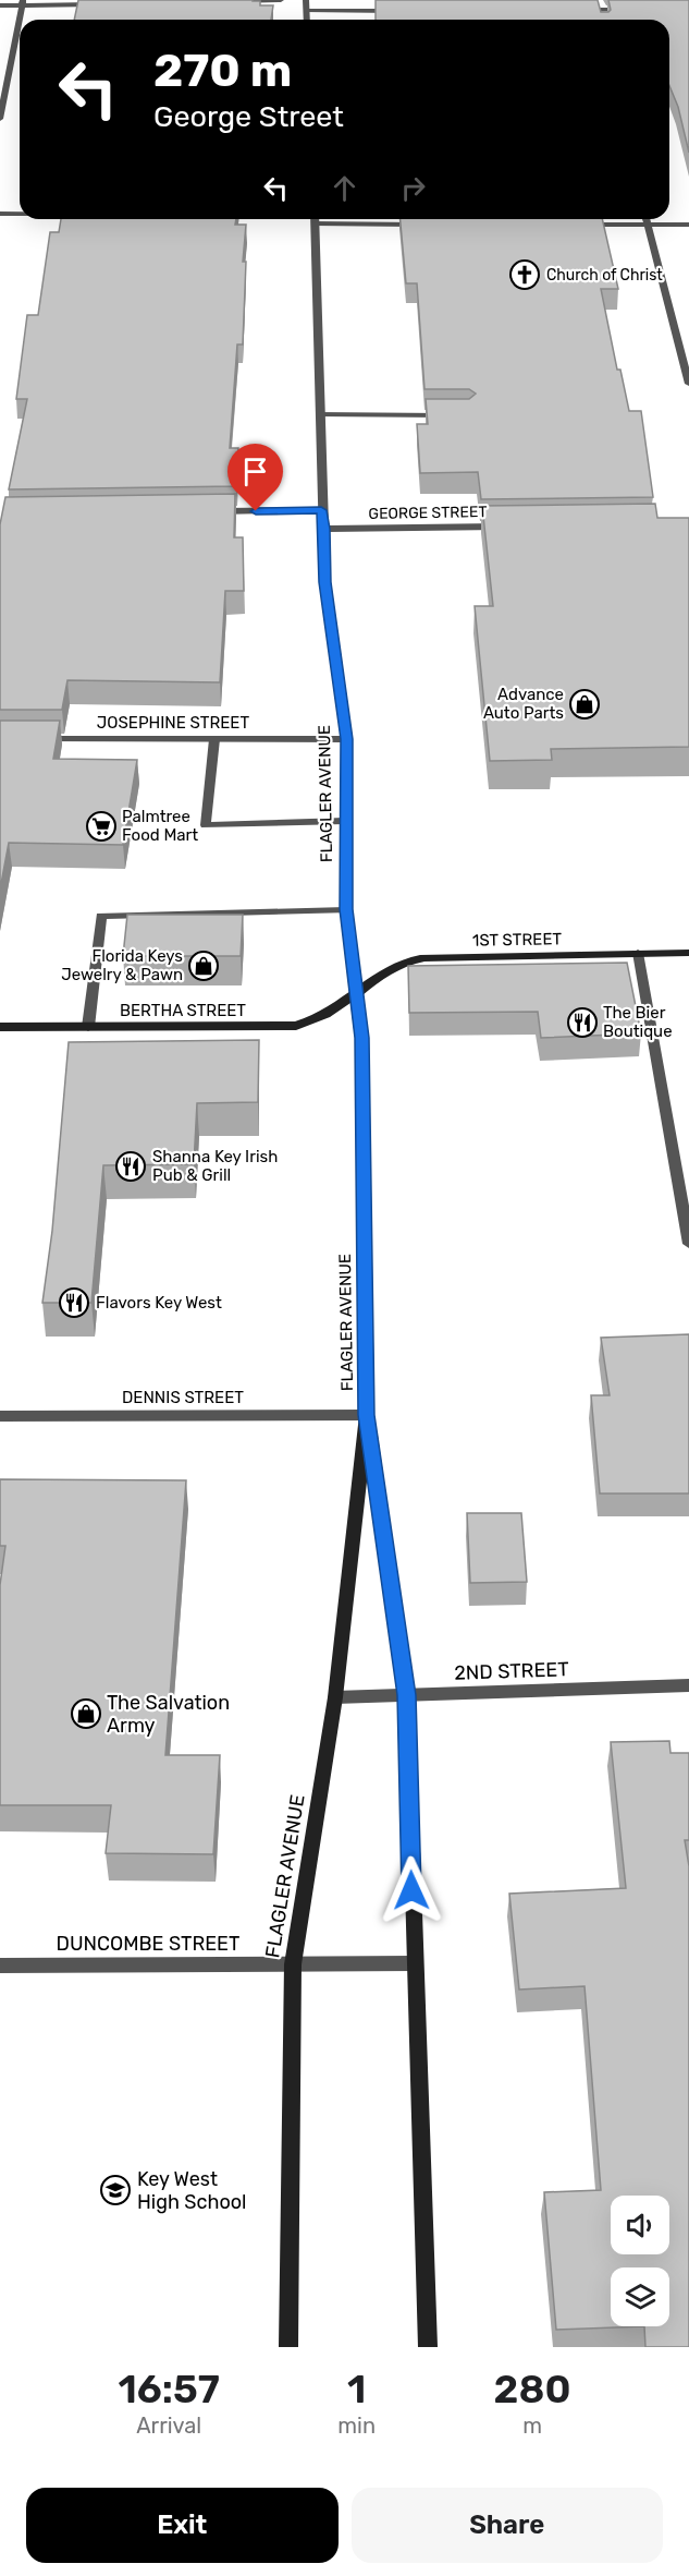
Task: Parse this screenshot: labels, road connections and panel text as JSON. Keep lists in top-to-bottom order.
{
  "streets": {
    "main road": ["FLAGLER AVENUE", "1ST STREET", "BERTHA STREET"],
    "street": [
      "GEORGE STREET",
      "JOSEPHINE STREET",
      "DENNIS STREET",
      "2ND STREET",
      "DUNCOMBE STREET"
    ]
  },
  "crossings": [
    ["GEORGE STREET", "FLAGLER AVENUE"],
    ["JOSEPHINE STREET", "FLAGLER AVENUE"],
    ["FLAGLER AVENUE", "1ST STREET"],
    ["FLAGLER AVENUE", "BERTHA STREET"],
    ["FLAGLER AVENUE", "DENNIS STREET"],
    ["FLAGLER AVENUE", "2ND STREET"],
    ["FLAGLER AVENUE", "DUNCOMBE STREET"],
    ["1ST STREET", "BERTHA STREET"]
  ],
  "places": {
    "church": ["Church of Christ"],
    "shop": ["Advance Auto Parts", "Florida Keys Jewelry & Pawn", "The Salvation Army"],
    "supermarket": ["Palmtree Food Mart"],
    "restaurant": ["The Bier Boutique", "Shanna Key Irish Pub & Grill", "Flavors Key West"],
    "school or university": ["Key West High School"]
  },
  "page": {
    "turn": ["270 m", "George Street"],
    "eta": [
      "16:57",
      "Arrival",
      "1",
      "min",
      "280",
      "m"
    ],
    "buttons": ["Exit", "Share"]
  }
}
